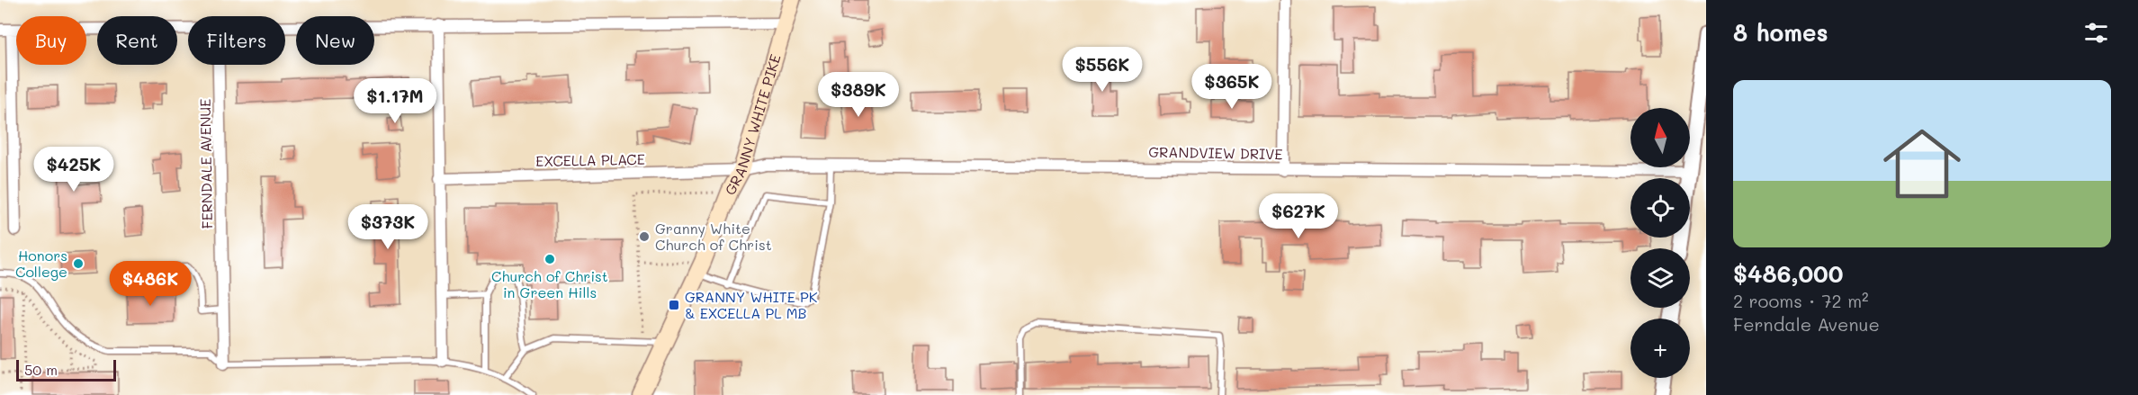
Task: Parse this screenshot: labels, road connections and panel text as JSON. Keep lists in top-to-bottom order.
{
  "streets": {
    "main road": ["GRANNY WHITE PIKE"],
    "street": ["GRANDVIEW DRIVE", "EXCELLA PLACE", "FERNDALE AVENUE"]
  },
  "crossings": [
    ["GRANNY WHITE PIKE", "GRANDVIEW DRIVE"],
    ["GRANNY WHITE PIKE", "EXCELLA PLACE"],
    ["GRANDVIEW DRIVE", "EXCELLA PLACE"]
  ],
  "places": {
    "other": ["Granny White Church of Christ", "Church of Christ in Green Hills", "Honors College"],
    "transit": ["GRANNY WHITE PK & EXCELLA PL MB"]
  },
  "scale_bar": "50 m",
  "north": "top",
  "page": {
    "heading": "8 homes",
    "chip": [
      "Buy",
      "Rent",
      "Filters",
      "New"
    ],
    "price": [
      "$556K",
      "$365K",
      "$389K",
      "$1.17M",
      "$425K",
      "$627K",
      "$373K",
      "$486K"
    ],
    "list": [
      {
        "name": "$486,000",
        "note": "2 rooms · 72 m² · Ferndale Avenue"
      }
    ],
    "map_buttons": "+",
    "scale": "50 m"
  }
}
